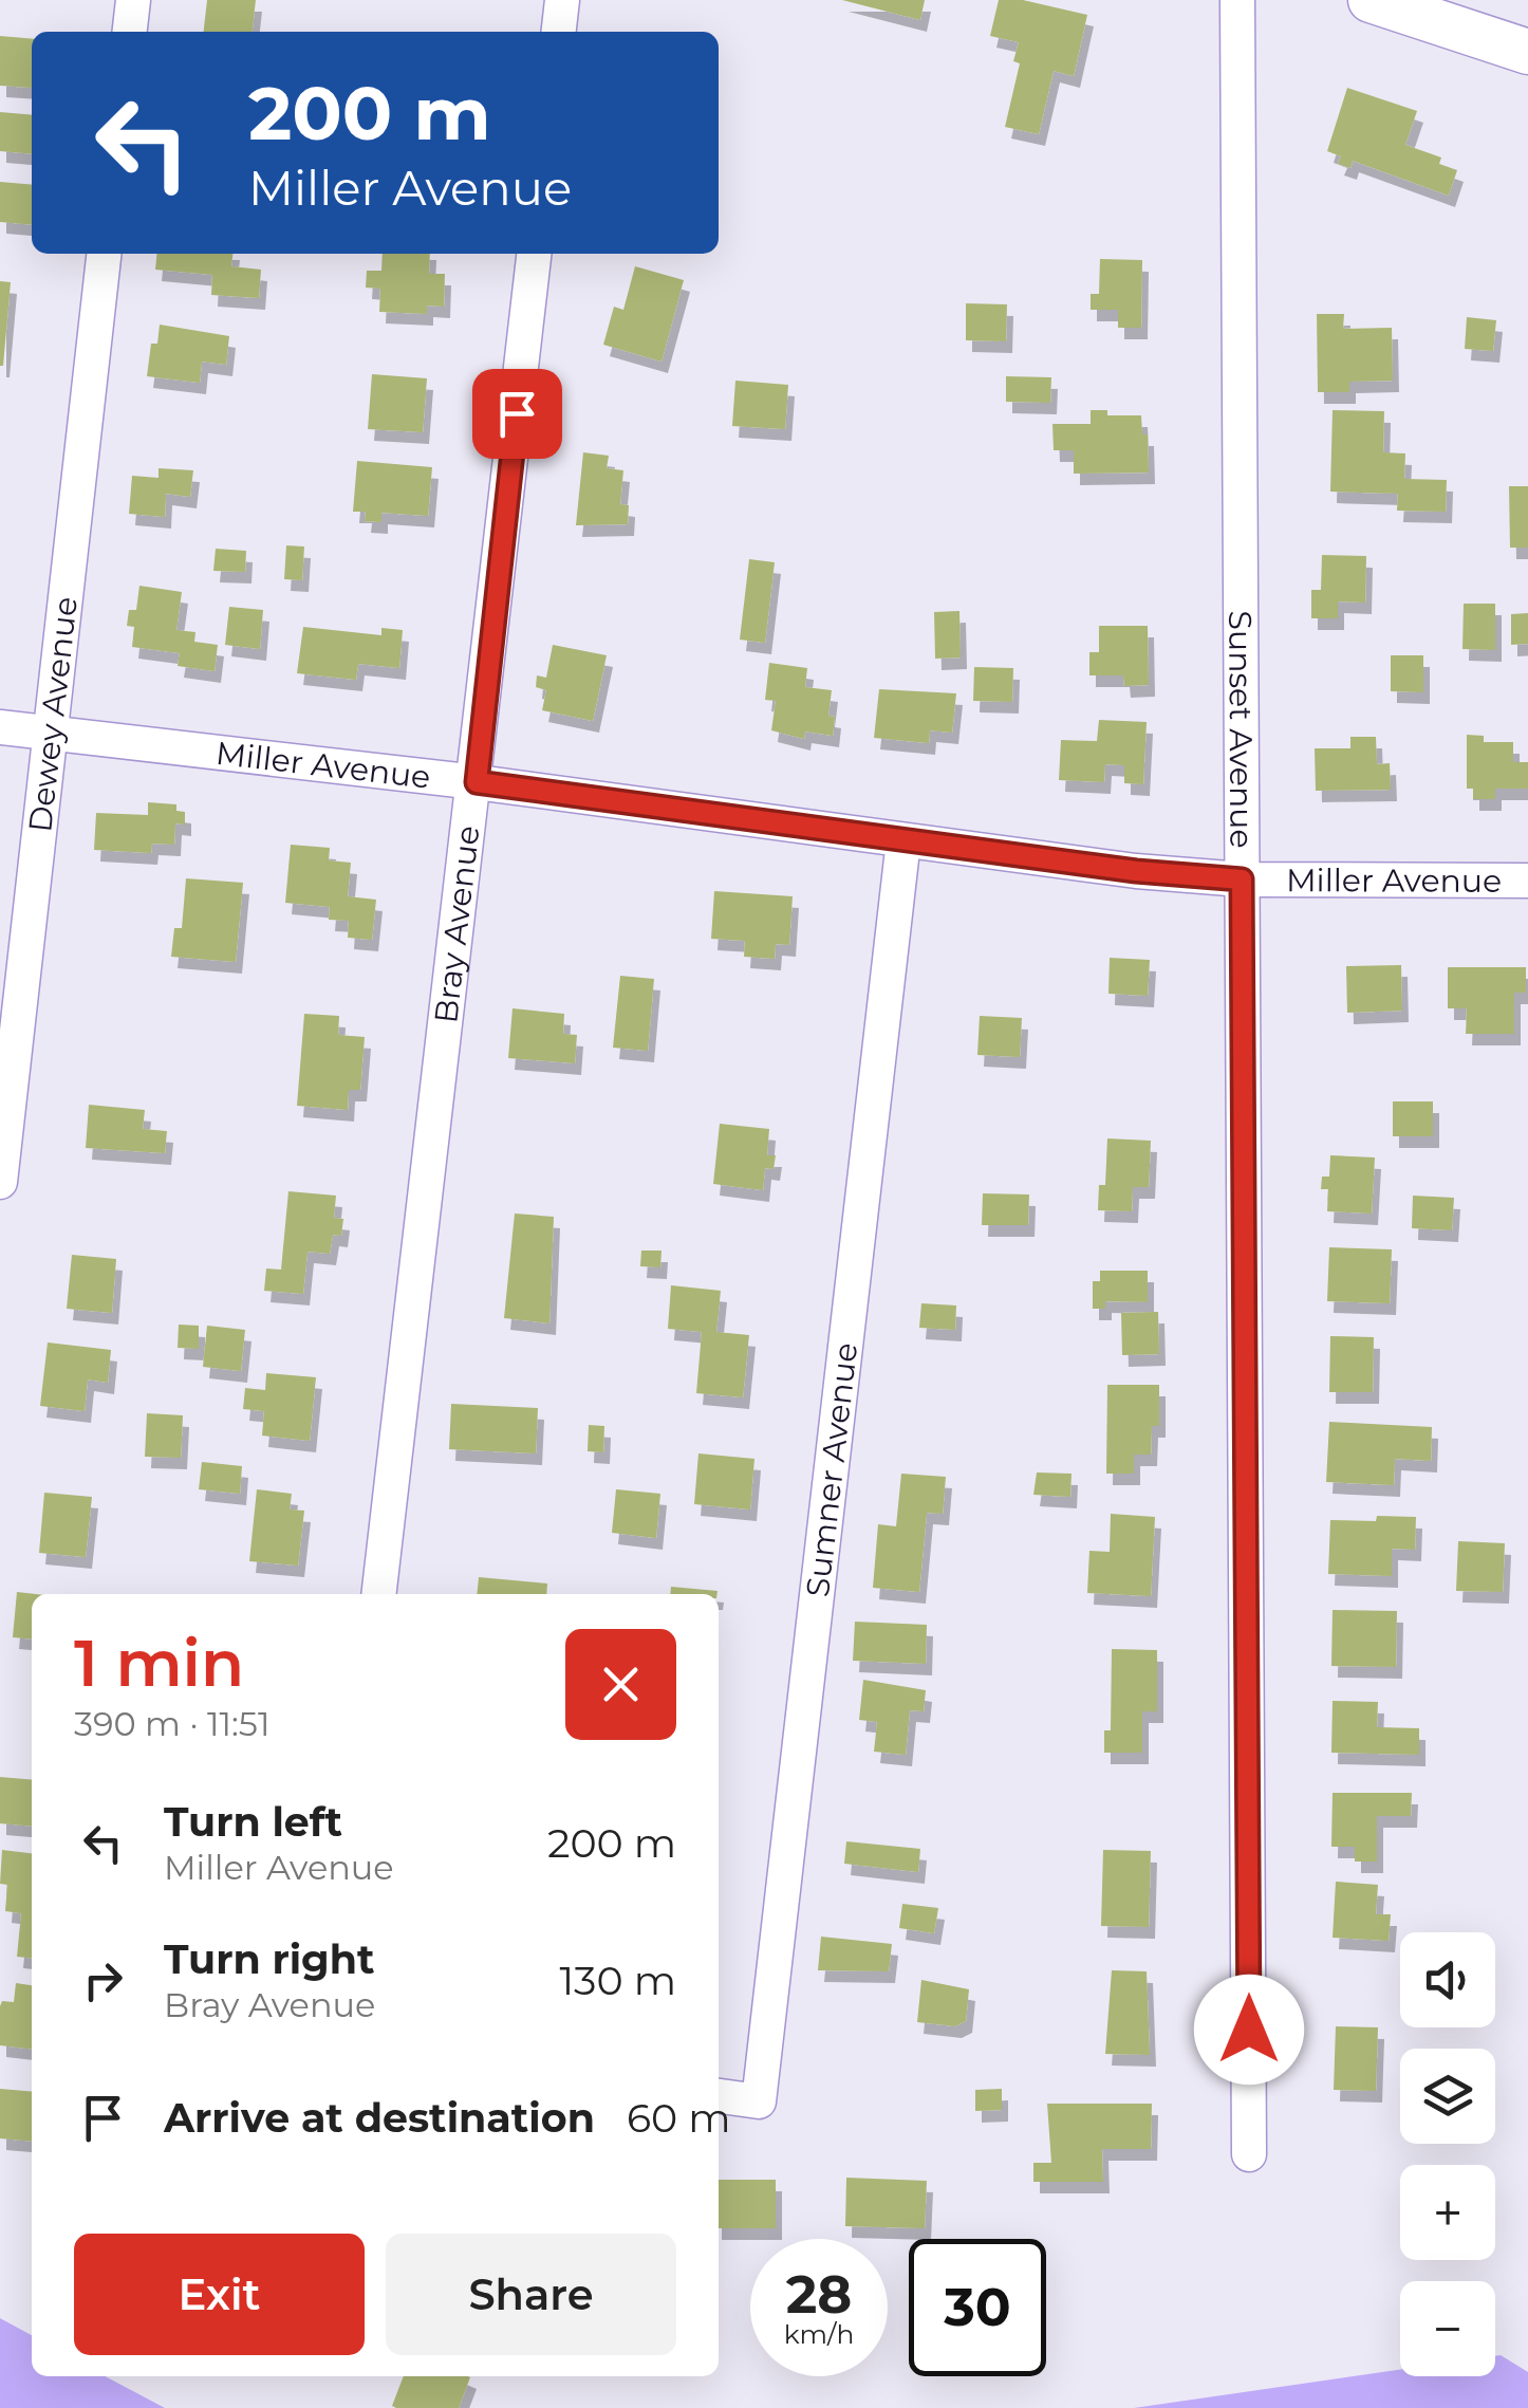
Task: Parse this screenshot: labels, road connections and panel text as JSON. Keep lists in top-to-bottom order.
{
  "streets": {
    "street": [
      "Dewey Avenue",
      "Sunset Avenue",
      "Miller Avenue",
      "Bray Avenue",
      "Sumner Avenue"
    ]
  },
  "crossings": [
    ["Dewey Avenue", "Miller Avenue"],
    ["Sunset Avenue", "Miller Avenue"],
    ["Miller Avenue", "Bray Avenue"],
    ["Miller Avenue", "Sumner Avenue"]
  ],
  "page": {
    "turn": ["200 m", "Miller Avenue"],
    "heading": ["1 min", "390 m · 11:51"],
    "list": [
      {
        "name": "Turn left",
        "note": "Miller Avenue",
        "value": "200 m"
      },
      {
        "name": "Turn right",
        "note": "Bray Avenue",
        "value": "130 m"
      },
      {
        "name": "Arrive at destination",
        "value": "60 m"
      }
    ],
    "map_buttons": ["+", "−"],
    "buttons": ["Exit", "Share"],
    "speed": "28 km/h",
    "limit": "30"
  }
}
